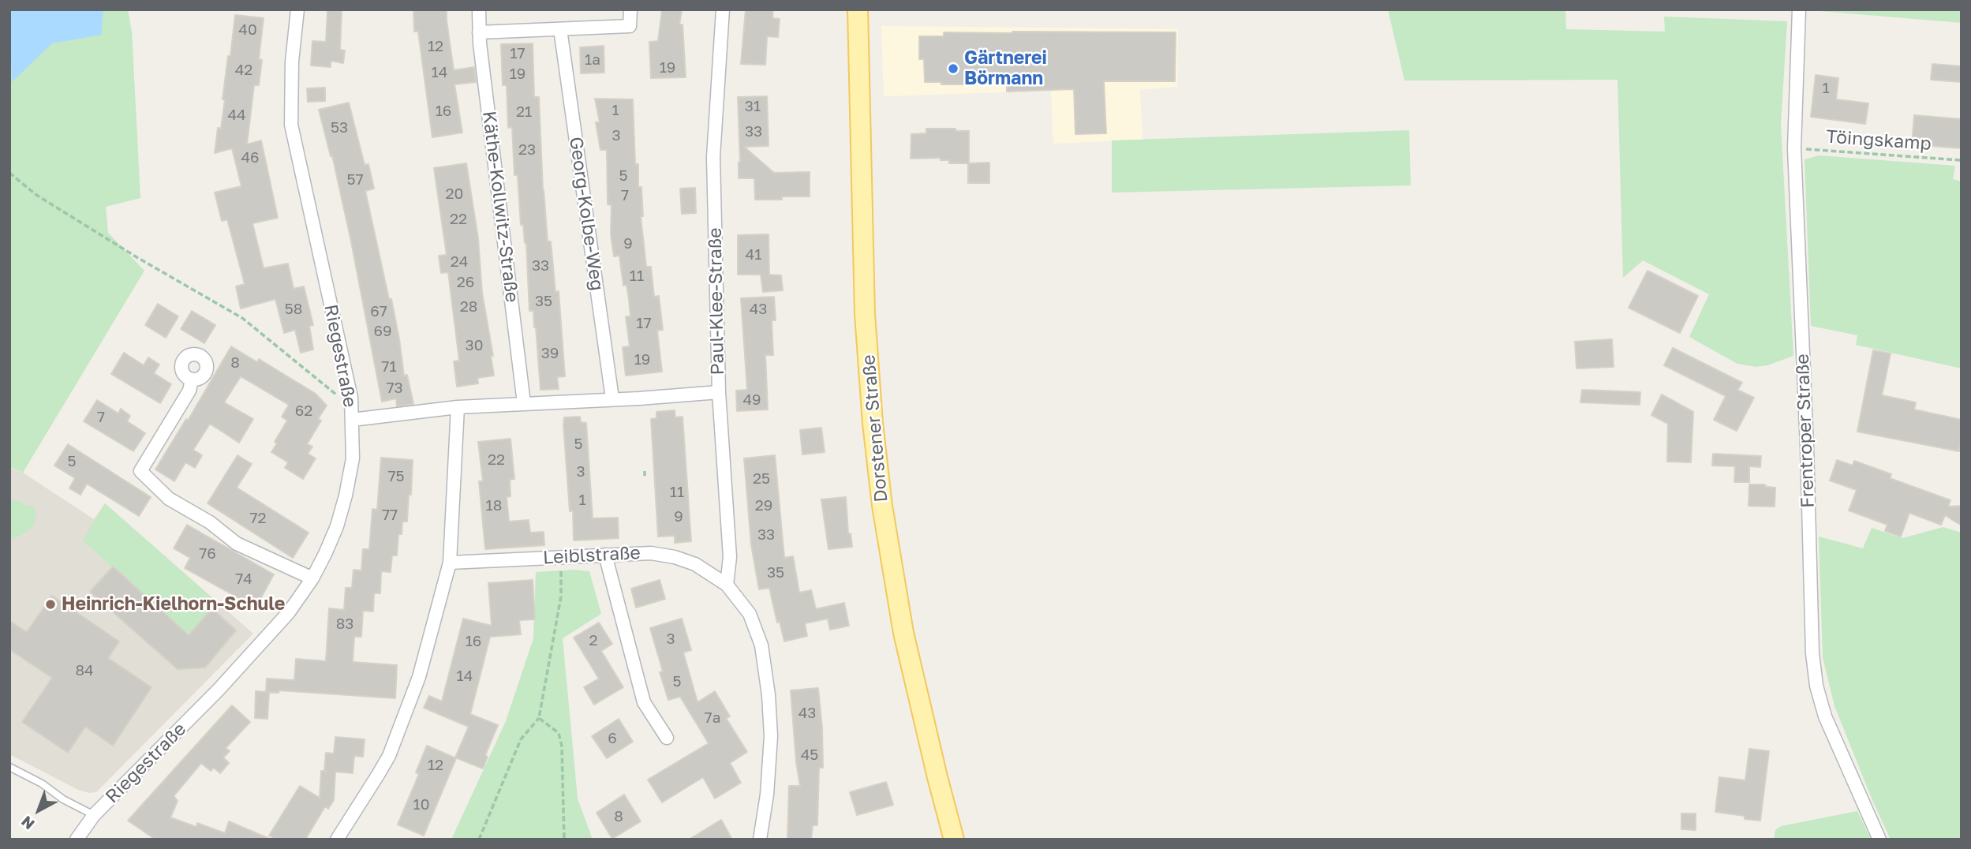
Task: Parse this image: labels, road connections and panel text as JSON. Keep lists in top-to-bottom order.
{
  "streets": {
    "main road": ["Dorstener Straße"],
    "street": [
      "Käthe-Kollwitz-Straße",
      "Georg-Kolbe-Weg",
      "Paul-Klee-Straße",
      "Riegestraße",
      "Frentroper Straße",
      "Leiblstraße"
    ],
    "path": ["Töingskamp"]
  },
  "crossings": [
    ["Töingskamp", "Frentroper Straße"],
    ["Käthe-Kollwitz-Straße", "Paul-Klee-Straße"],
    ["Georg-Kolbe-Weg", "Paul-Klee-Straße"],
    ["Paul-Klee-Straße", "Riegestraße"]
  ],
  "places": ["Gärtnerei Börmann", "Heinrich-Kielhorn-Schule"],
  "house_numbers": [
    "40",
    "12",
    "17",
    "1a",
    "19",
    "42",
    "14",
    "19",
    "1",
    "31",
    "1",
    "16",
    "21",
    "44",
    "53",
    "33",
    "3",
    "23",
    "46",
    "5",
    "57",
    "20",
    "7",
    "22",
    "9",
    "41",
    "24",
    "33",
    "11",
    "26",
    "35",
    "28",
    "58",
    "43",
    "67",
    "17",
    "69",
    "30",
    "39",
    "19",
    "8",
    "71",
    "73",
    "49",
    "62",
    "7",
    "5",
    "22",
    "5",
    "3",
    "75",
    "25",
    "11",
    "1",
    "18",
    "29",
    "77",
    "9",
    "72",
    "33",
    "76",
    "35",
    "74",
    "83",
    "3",
    "2",
    "16",
    "84",
    "14",
    "5",
    "43",
    "7a",
    "6",
    "45",
    "12",
    "10",
    "8"
  ],
  "north": "bottom left"
}
